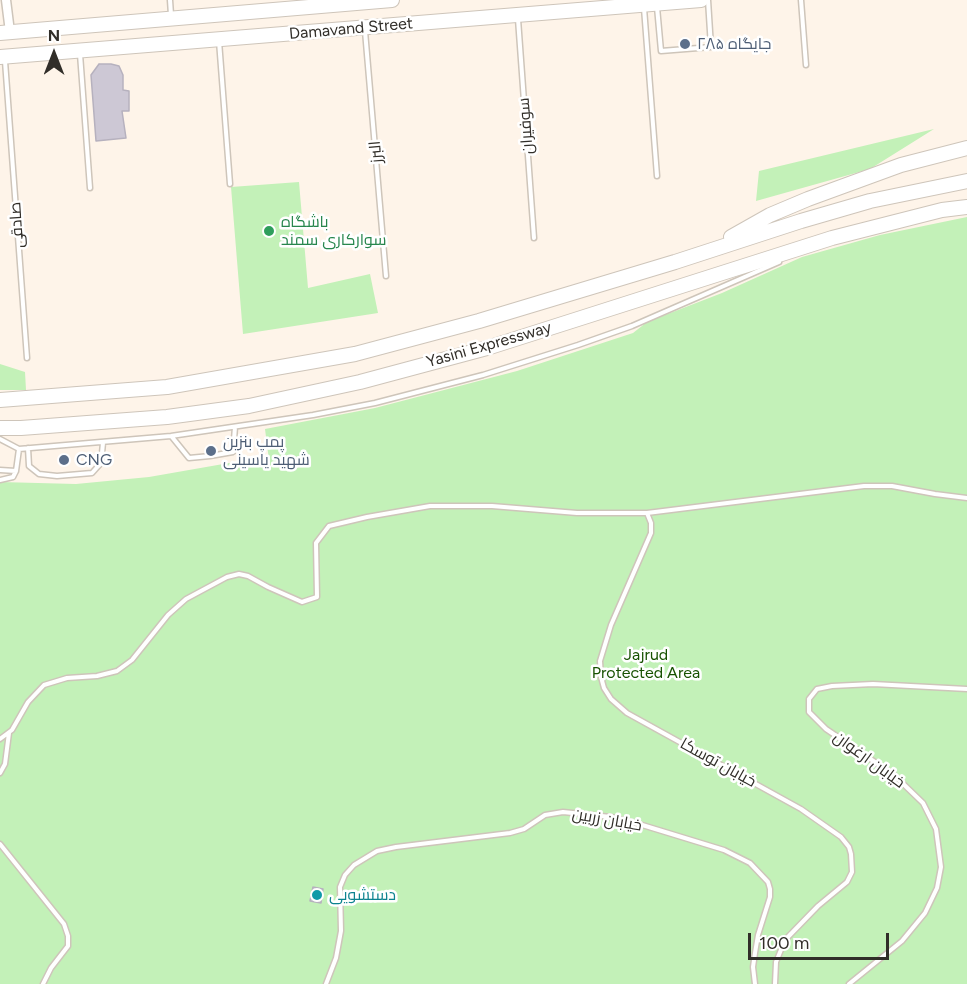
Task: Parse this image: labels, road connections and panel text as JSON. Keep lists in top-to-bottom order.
{
  "streets": {
    "main road": ["Damavand Street", "Yasini Expressway"],
    "lane": [
      "سوفیران",
      "البرز",
      "صادقی",
      "خیابان ارغوان",
      "خیابان توسکا",
      "خیابان زربین"
    ]
  },
  "crossings": [
    ["Damavand Street", "سوفیران"],
    ["Damavand Street", "البرز"],
    ["Damavand Street", "صادقی"]
  ],
  "parks": ["Jajrud Protected Area"],
  "places": [
    "جایگاه ۲۸۵",
    "باشگاه سوارکاری سمند",
    "پمپ بنزین شهید یاسینی",
    "CNG",
    "دستشویی"
  ],
  "scale_bar": "100 m",
  "north": "top"
}
